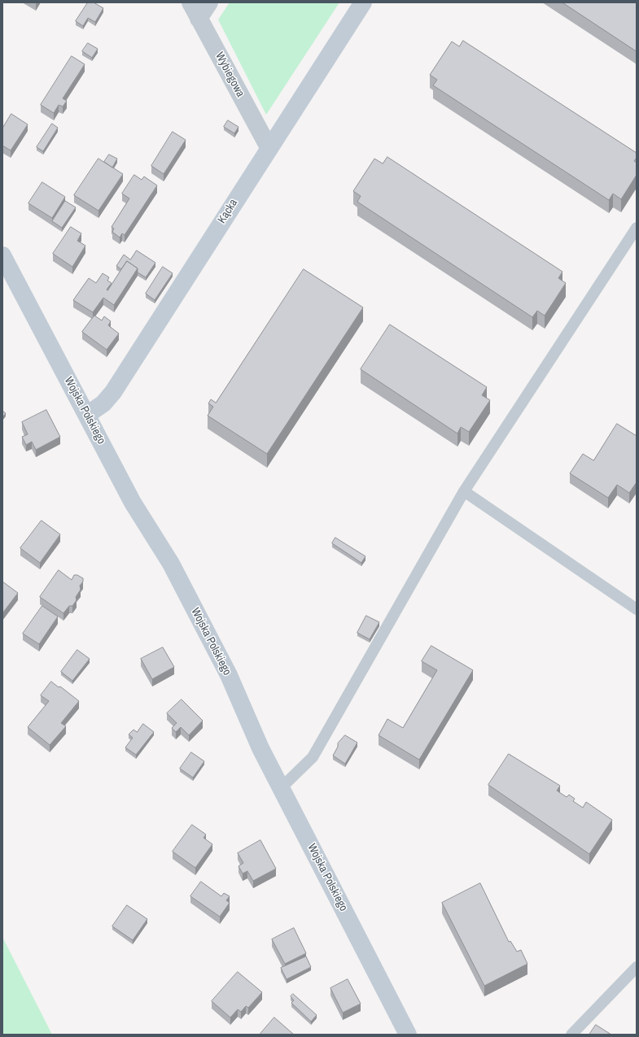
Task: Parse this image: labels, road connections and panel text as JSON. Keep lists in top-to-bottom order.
{
  "streets": {
    "main road": ["Kącka", "Wojska Polskiego"],
    "street": ["Wybiegowa"]
  },
  "crossings": [
    ["Wybiegowa", "Kącka"],
    ["Kącka", "Wojska Polskiego"]
  ]
}
